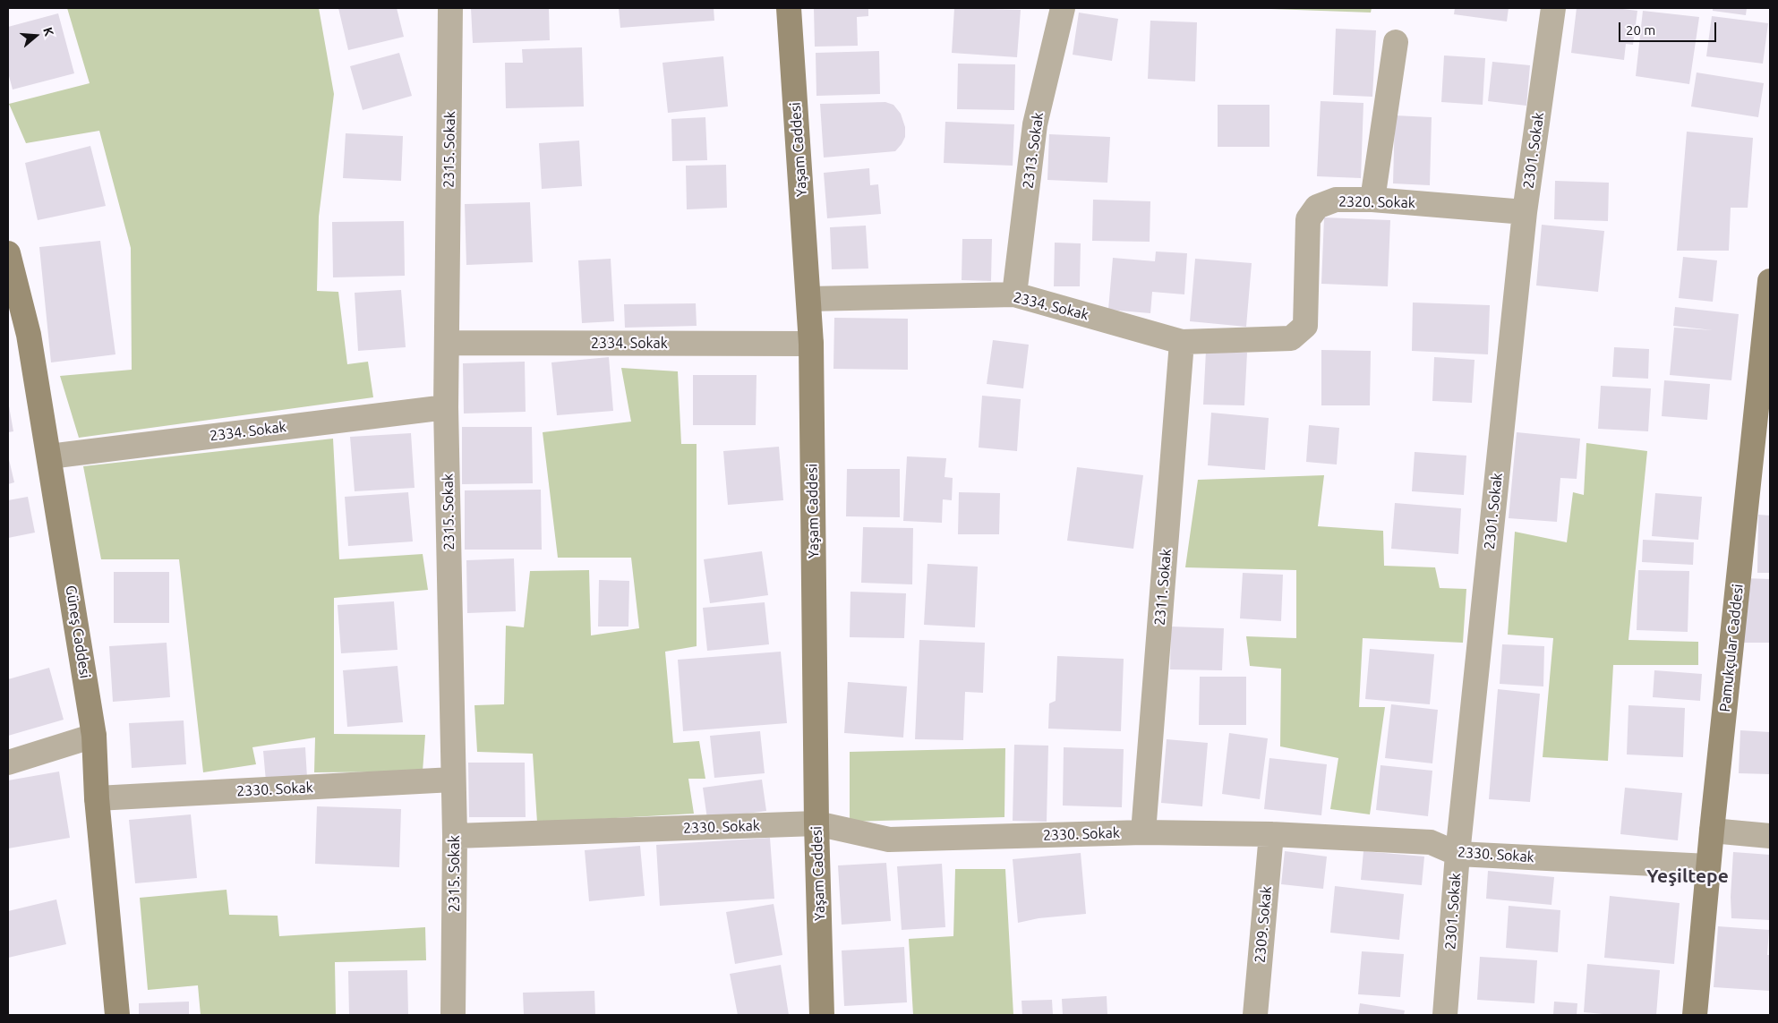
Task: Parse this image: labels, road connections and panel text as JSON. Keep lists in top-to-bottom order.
{
  "streets": {
    "street": [
      "2315. Sokak",
      "Yaşam Caddesi",
      "2313. Sokak",
      "2301. Sokak",
      "2320. Sokak",
      "2334. Sokak",
      "2311. Sokak",
      "Güneş Caddesi",
      "Pamukçular Caddesi",
      "2330. Sokak",
      "2309. Sokak"
    ]
  },
  "crossings": [
    ["2315. Sokak", "2334. Sokak"],
    ["2315. Sokak", "2330. Sokak"],
    ["Yaşam Caddesi", "2334. Sokak"],
    ["Yaşam Caddesi", "2330. Sokak"],
    ["2313. Sokak", "2334. Sokak"],
    ["2301. Sokak", "2320. Sokak"],
    ["2301. Sokak", "2330. Sokak"],
    ["2320. Sokak", "2334. Sokak"],
    ["2334. Sokak", "2311. Sokak"],
    ["2334. Sokak", "Güneş Caddesi"],
    ["2311. Sokak", "2330. Sokak"],
    ["Güneş Caddesi", "2330. Sokak"],
    ["Pamukçular Caddesi", "2330. Sokak"],
    ["2330. Sokak", "2309. Sokak"]
  ],
  "districts": ["Yeşiltepe"],
  "scale_bar": "20 m",
  "north": "right"
}
